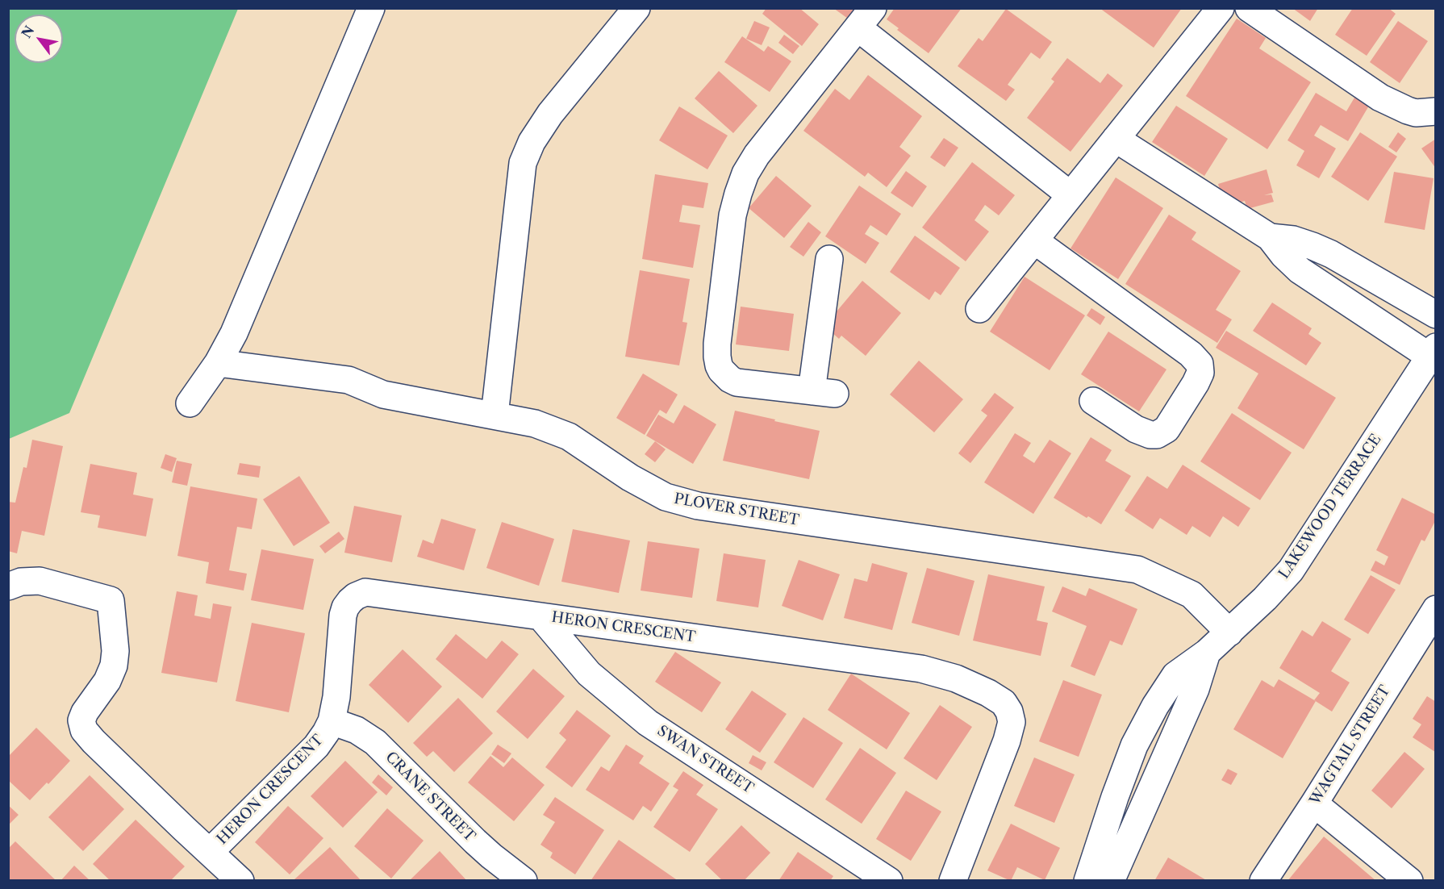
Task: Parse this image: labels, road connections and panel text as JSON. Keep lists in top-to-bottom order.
{
  "streets": {
    "street": [
      "LAKEWOOD TERRACE",
      "PLOVER STREET",
      "HERON CRESCENT",
      "WAGTAIL STREET",
      "SWAN STREET",
      "CRANE STREET"
    ]
  },
  "crossings": [
    ["LAKEWOOD TERRACE", "PLOVER STREET"],
    ["HERON CRESCENT", "SWAN STREET"],
    ["HERON CRESCENT", "CRANE STREET"]
  ],
  "north": "top left"
}
